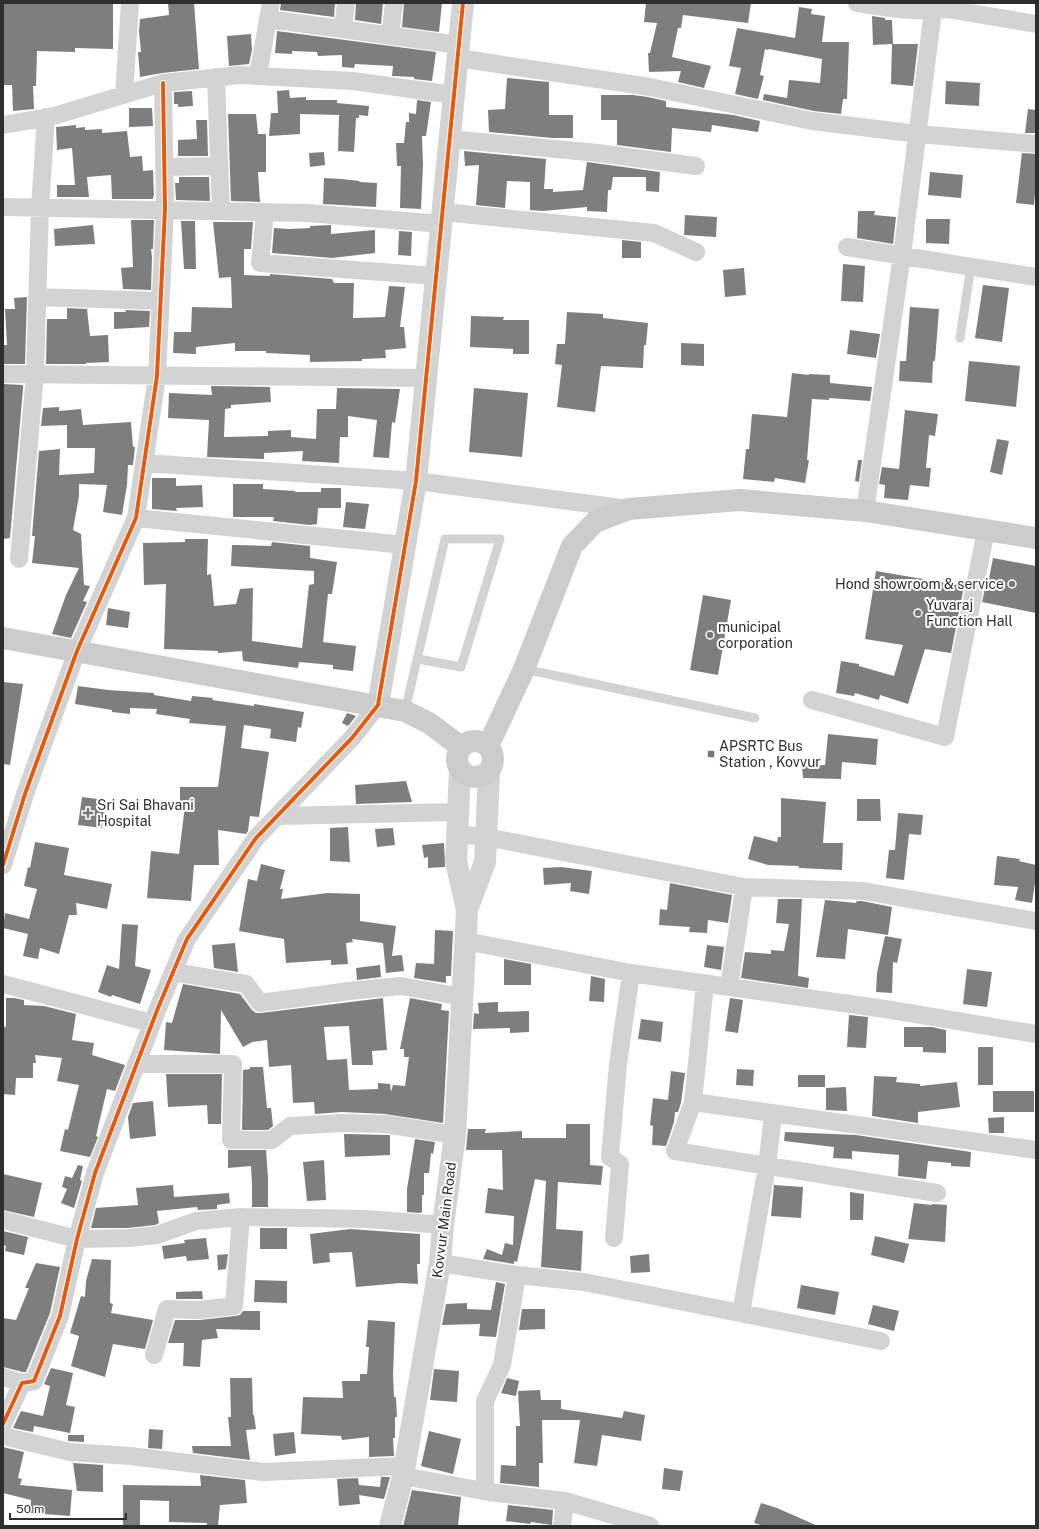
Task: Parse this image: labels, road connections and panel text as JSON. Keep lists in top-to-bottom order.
{
  "streets": {
    "street": ["Kovvur Main Road"]
  },
  "places": {
    "other": ["Hond showroom & service", "Yuvaraj Function Hall", "municipal corporation"],
    "transit": ["APSRTC Bus Station , Kovvur"],
    "health": ["Sri Sai Bhavani Hospital"]
  },
  "scale_bar": "50 m"
}
